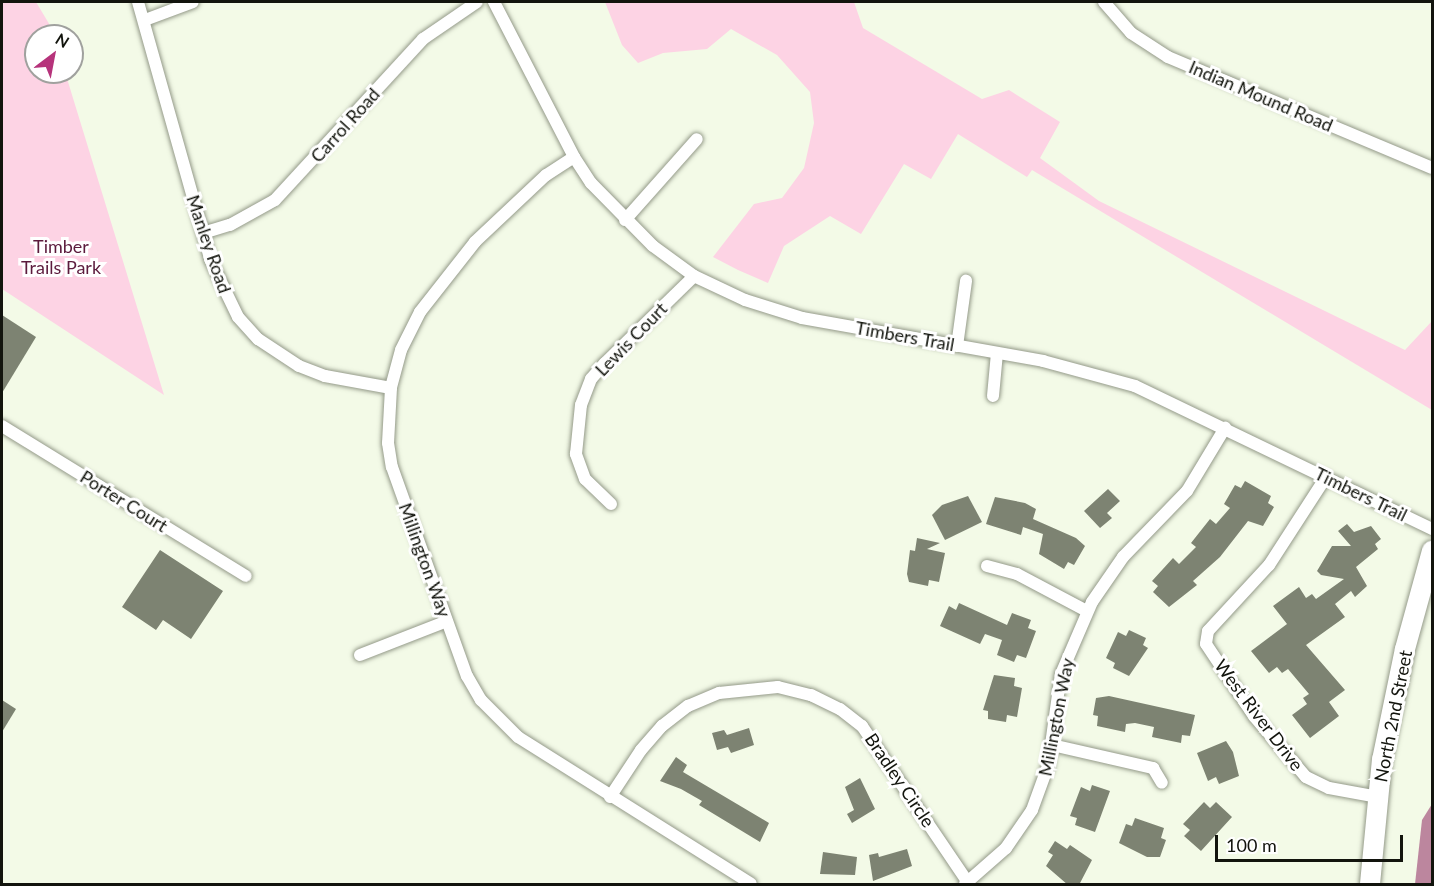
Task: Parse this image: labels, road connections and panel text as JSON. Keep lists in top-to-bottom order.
{
  "streets": {
    "main road": ["North 2nd Street"],
    "street": [
      "Indian Mound Road",
      "Carrol Road",
      "Manley Road",
      "Timbers Trail",
      "Lewis Court",
      "Porter Court",
      "Millington Way",
      "West River Drive",
      "Bradley Circle"
    ]
  },
  "crossings": [
    ["Carrol Road", "Manley Road"],
    ["Manley Road", "Millington Way"],
    ["Timbers Trail", "Lewis Court"],
    ["Timbers Trail", "Millington Way"],
    ["Timbers Trail", "West River Drive"],
    ["Millington Way", "Bradley Circle"],
    ["West River Drive", "North 2nd Street"]
  ],
  "parks": ["Timber Trails Park"],
  "scale_bar": "100 m",
  "north": "top right"
}
